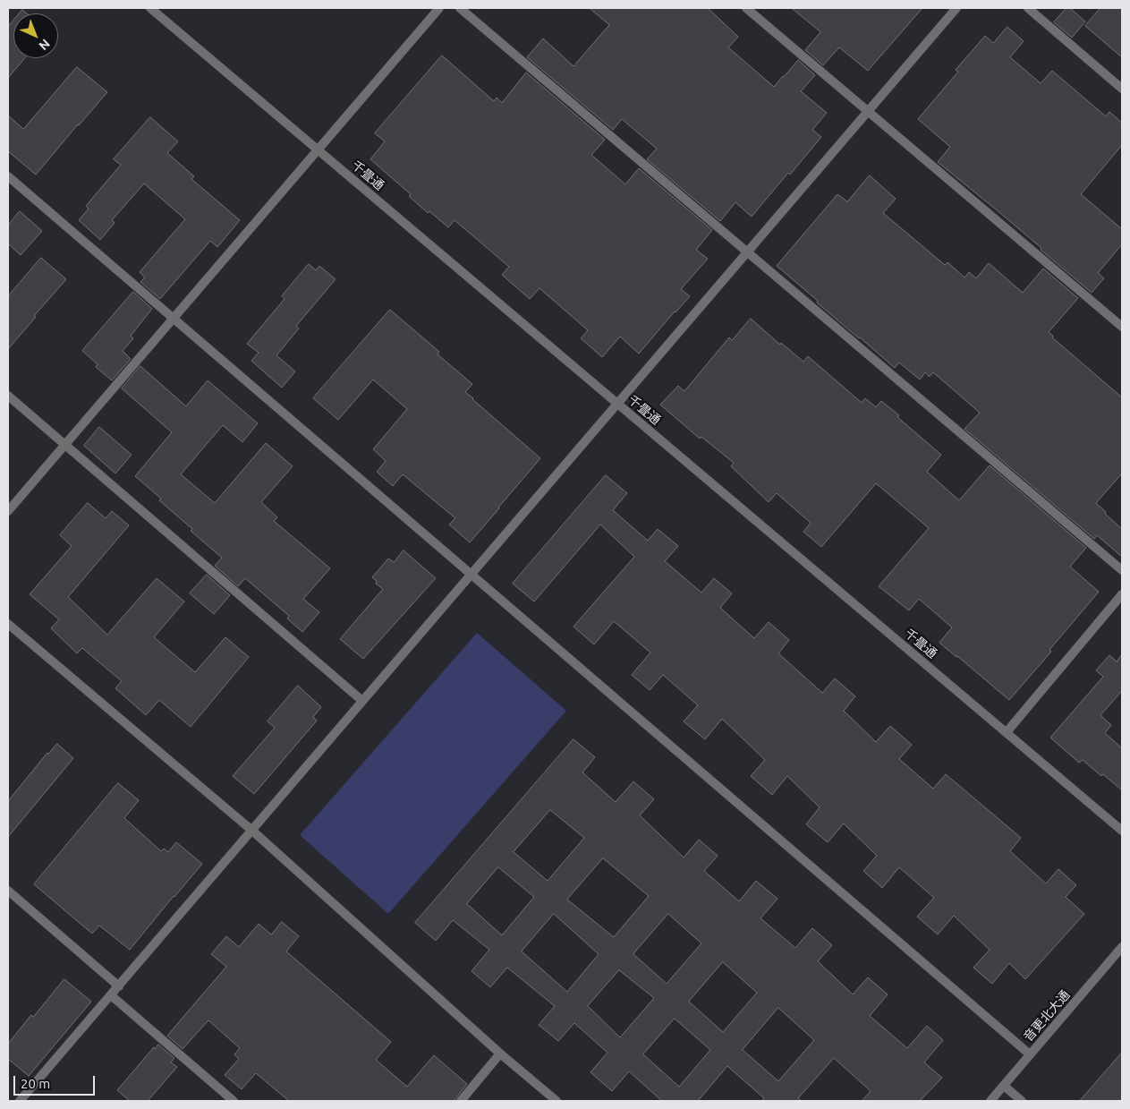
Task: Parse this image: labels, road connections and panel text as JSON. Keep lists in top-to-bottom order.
{
  "streets": {
    "street": ["千畳通", "音更北大通"]
  },
  "scale_bar": "20 m",
  "north": "bottom right"
}
